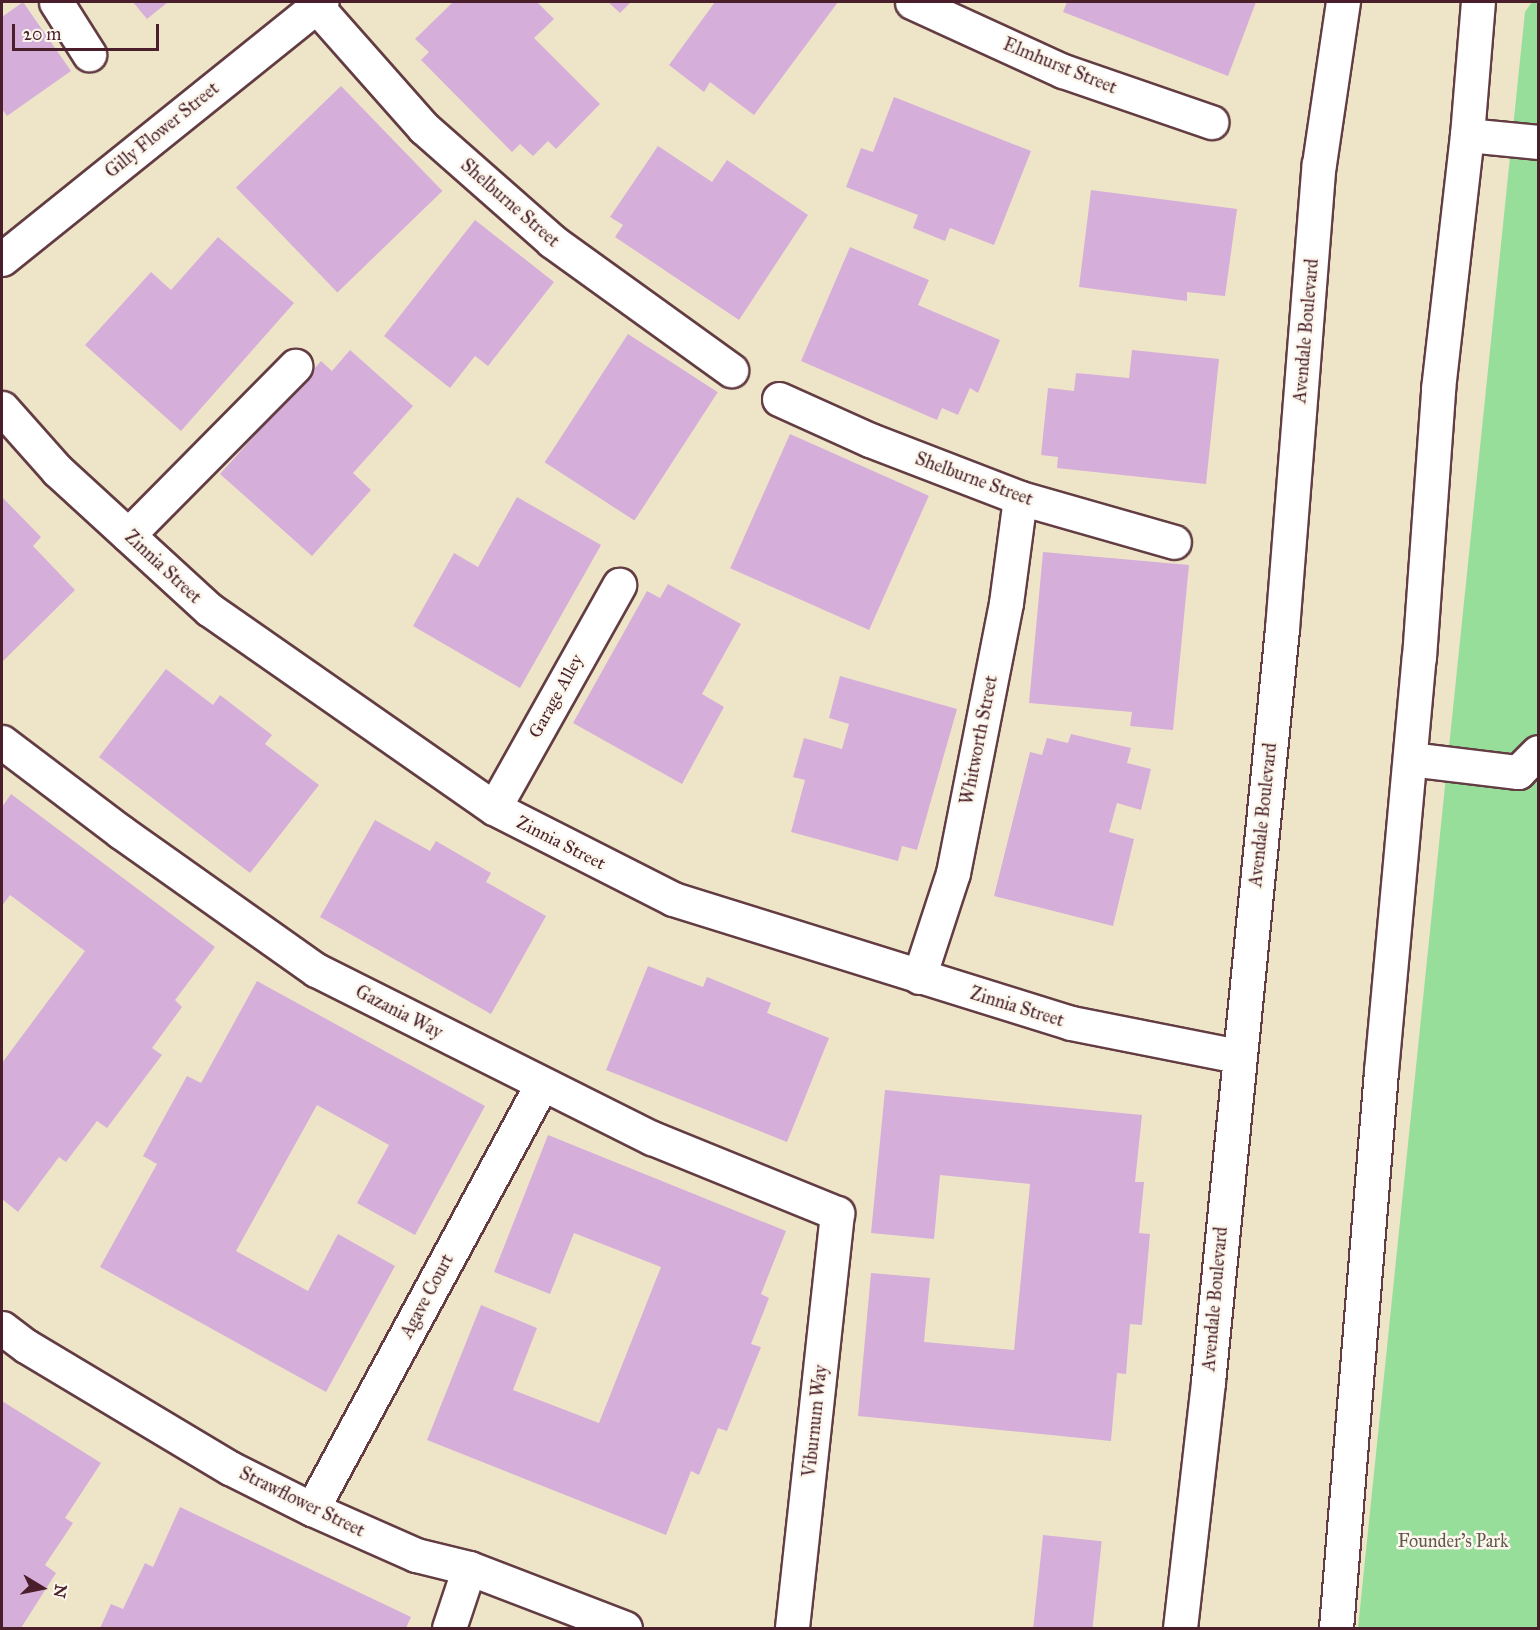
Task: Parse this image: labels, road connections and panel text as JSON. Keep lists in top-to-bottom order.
{
  "streets": {
    "street": [
      "Elmhurst Street",
      "Gilly Flower Street",
      "Shelburne Street",
      "Avendale Boulevard",
      "Zinnia Street",
      "Garage Alley",
      "Whitworth Street",
      "Gazania Way",
      "Agave Court",
      "Viburnum Way",
      "Strawflower Street"
    ]
  },
  "crossings": [
    ["Gilly Flower Street", "Shelburne Street"],
    ["Shelburne Street", "Whitworth Street"],
    ["Avendale Boulevard", "Zinnia Street"],
    ["Zinnia Street", "Garage Alley"],
    ["Zinnia Street", "Whitworth Street"],
    ["Gazania Way", "Agave Court"],
    ["Gazania Way", "Viburnum Way"],
    ["Agave Court", "Strawflower Street"]
  ],
  "parks": ["Founder's Park"],
  "scale_bar": "20 m",
  "north": "right"
}
